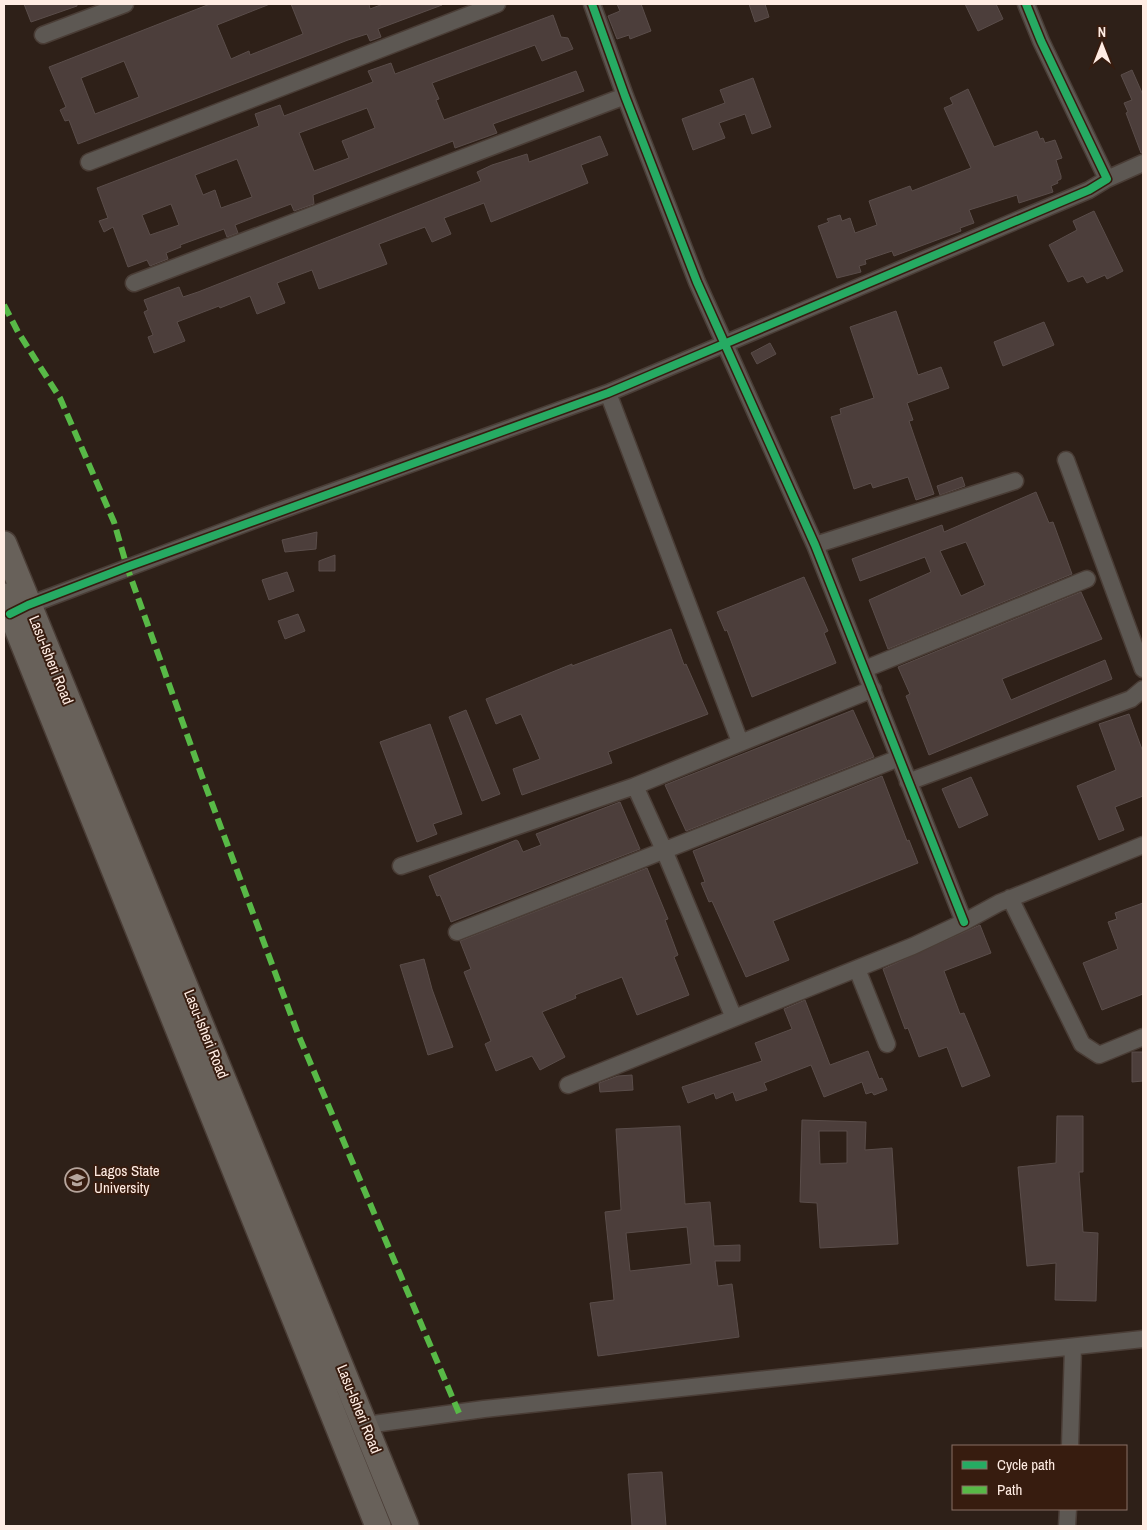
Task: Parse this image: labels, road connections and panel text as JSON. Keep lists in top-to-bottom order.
{
  "streets": {
    "main road": ["Lasu-Isheri Road"]
  },
  "places": {
    "school or university": ["Lagos State University"]
  },
  "legend": ["Cycle path", "Path"],
  "north": "top"
}
